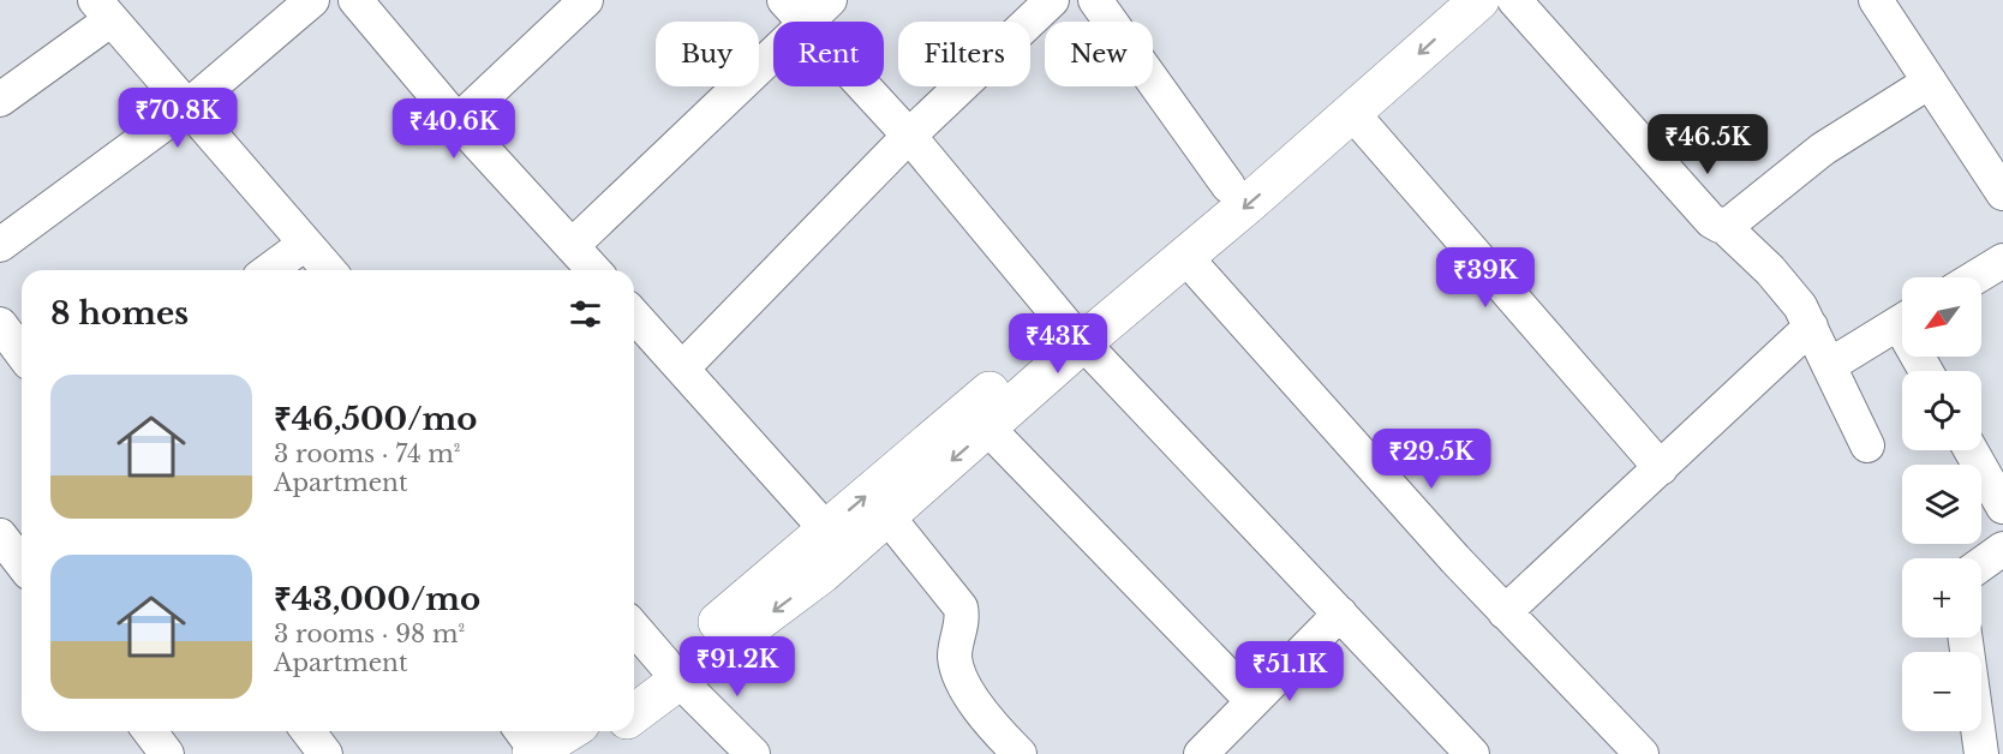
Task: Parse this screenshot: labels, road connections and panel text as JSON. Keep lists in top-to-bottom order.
{
  "north": "bottom left",
  "page": {
    "chip": [
      "Buy",
      "Rent",
      "Filters",
      "New"
    ],
    "price": [
      "₹70.8K",
      "₹40.6K",
      "₹46.5K",
      "₹39K",
      "₹43K",
      "₹29.5K",
      "₹91.2K",
      "₹51.1K"
    ],
    "heading": "8 homes",
    "map_buttons": ["+", "−"],
    "list": [
      {
        "name": "₹46,500/mo",
        "note": "3 rooms · 74 m² · Apartment"
      },
      {
        "name": "₹43,000/mo",
        "note": "3 rooms · 98 m² · Apartment"
      }
    ]
  }
}
